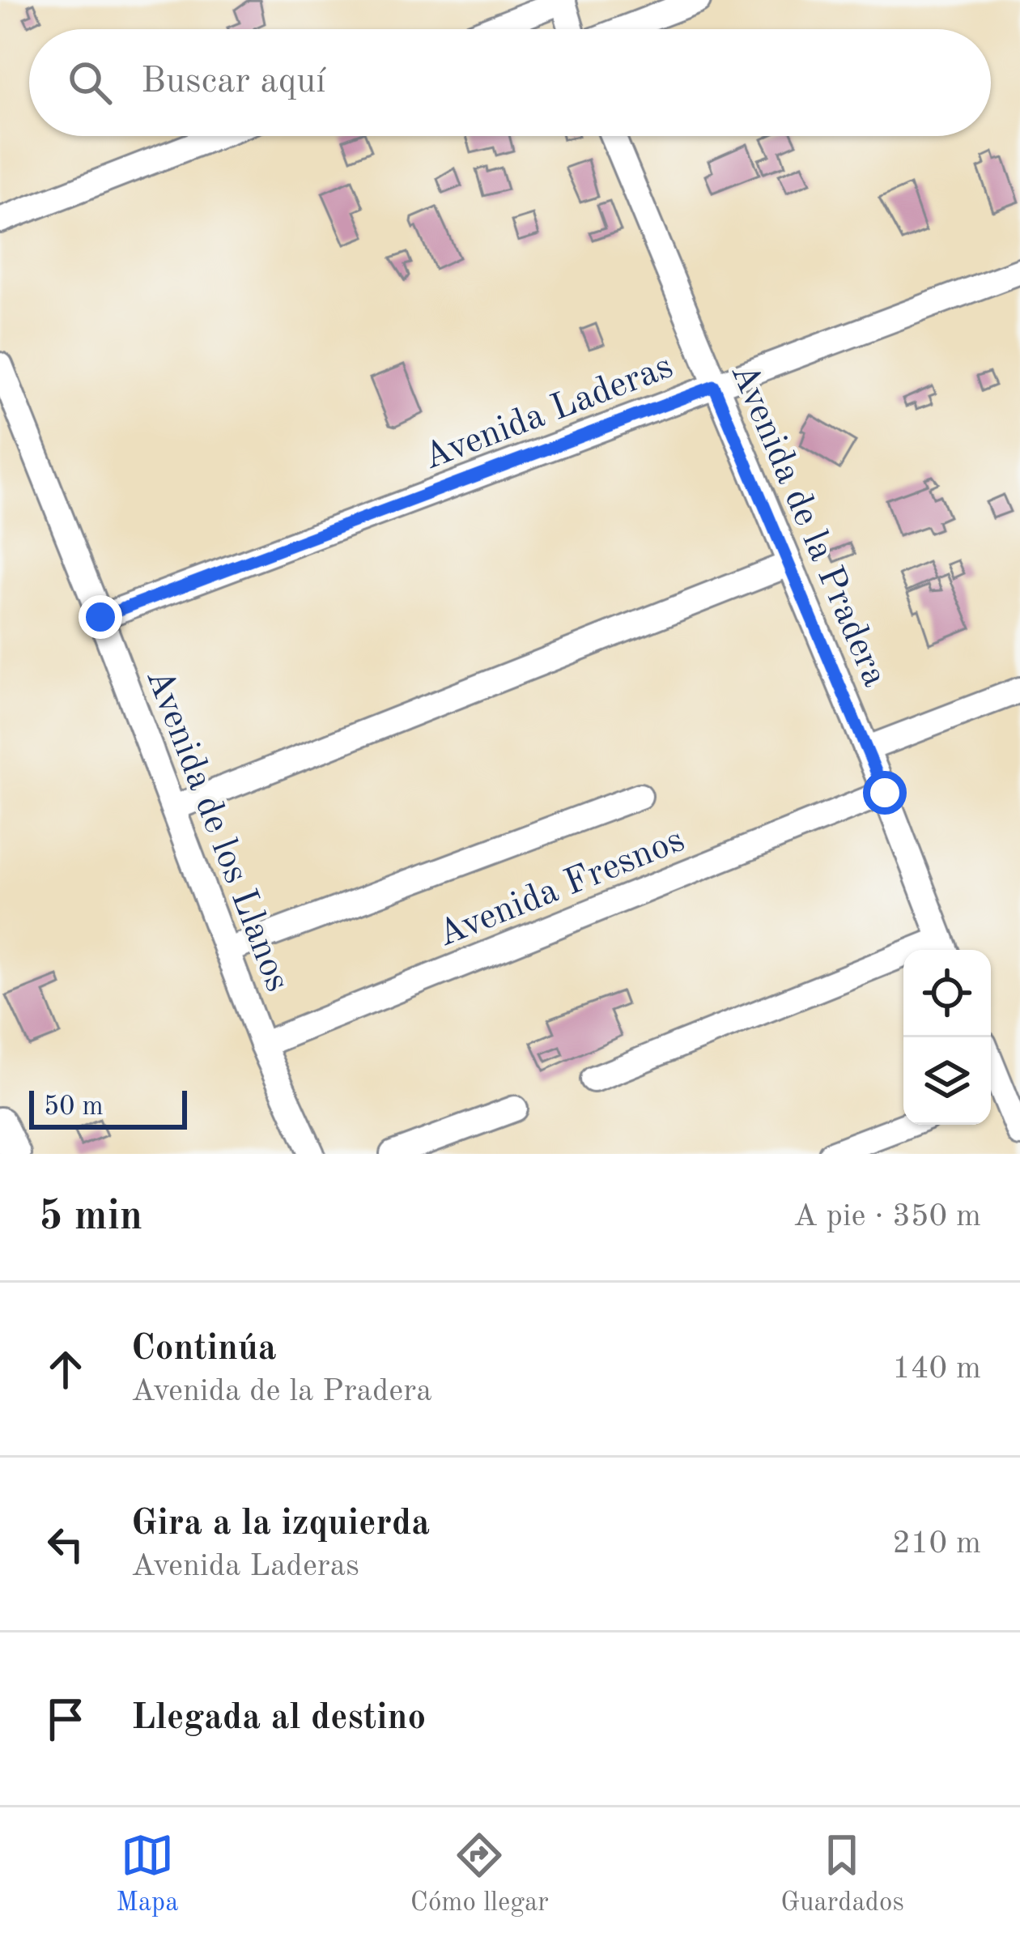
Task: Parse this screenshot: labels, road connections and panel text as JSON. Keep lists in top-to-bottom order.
{
  "streets": {
    "street": [
      "Avenida Laderas",
      "Avenida de la Pradera",
      "Avenida de los Llanos",
      "Avenida Fresnos"
    ]
  },
  "crossings": [
    ["Avenida Laderas", "Avenida de la Pradera"],
    ["Avenida Laderas", "Avenida de los Llanos"],
    ["Avenida de la Pradera", "Avenida Fresnos"],
    ["Avenida de los Llanos", "Avenida Fresnos"]
  ],
  "scale_bar": "50 m",
  "page": {
    "search": "Buscar aquí",
    "scale": "50 m",
    "heading": ["5 min", "A pie · 350 m"],
    "list": [
      ["Continúa", "Avenida de la Pradera", "140 m"],
      ["Gira a la izquierda", "Avenida Laderas", "210 m"],
      "Llegada al destino"
    ],
    "nav": ["Mapa", "Cómo llegar", "Guardados"]
  }
}
